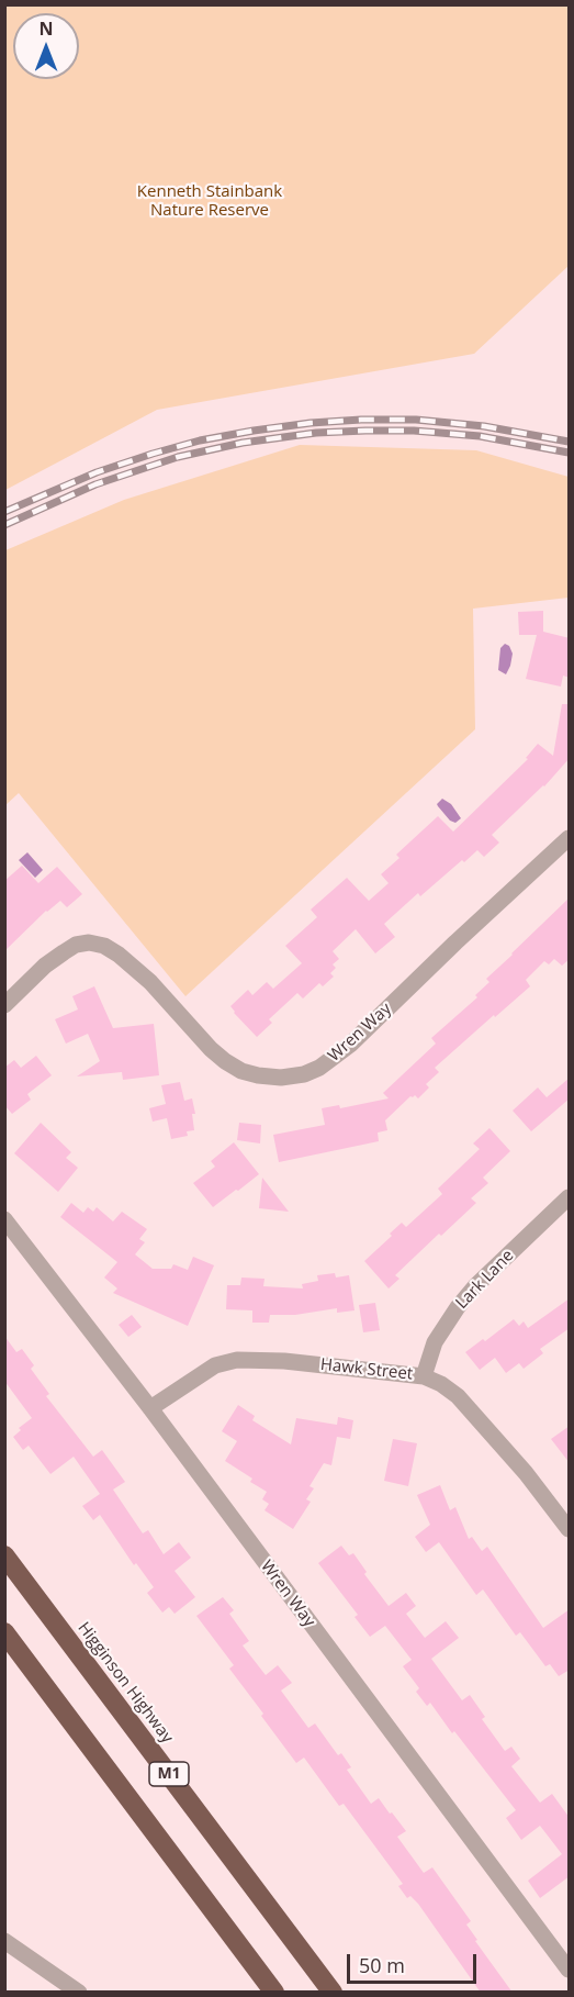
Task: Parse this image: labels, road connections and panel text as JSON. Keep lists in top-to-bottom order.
{
  "streets": {
    "highway": ["Higginson Highway", "M1"],
    "street": ["Wren Way", "Lark Lane", "Hawk Street"]
  },
  "crossings": [
    ["Wren Way", "Hawk Street"],
    ["Lark Lane", "Hawk Street"]
  ],
  "parks": ["Kenneth Stainbank Nature Reserve"],
  "scale_bar": "50 m",
  "north": "top"
}
